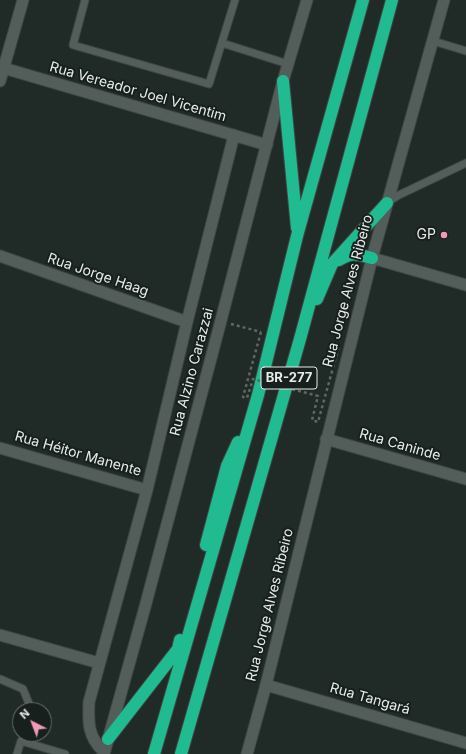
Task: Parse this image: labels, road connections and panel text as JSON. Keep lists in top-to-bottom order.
{
  "streets": {
    "highway": ["BR-277"],
    "street": [
      "Rua Vereador Joel Vicentim",
      "Rua Jorge Haag",
      "Rua Jorge Alves Ribeiro",
      "Rua Alzino Carazzai",
      "Rua Caninde",
      "Rua Héitor Manente",
      "Rua Tangará"
    ]
  },
  "crossings": [
    ["Rua Vereador Joel Vicentim", "Rua Alzino Carazzai"],
    ["Rua Jorge Haag", "Rua Alzino Carazzai"],
    ["Rua Jorge Alves Ribeiro", "Rua Caninde"],
    ["Rua Jorge Alves Ribeiro", "Rua Tangará"],
    ["Rua Alzino Carazzai", "Rua Héitor Manente"]
  ],
  "places": ["GP"],
  "north": "top left"
}
